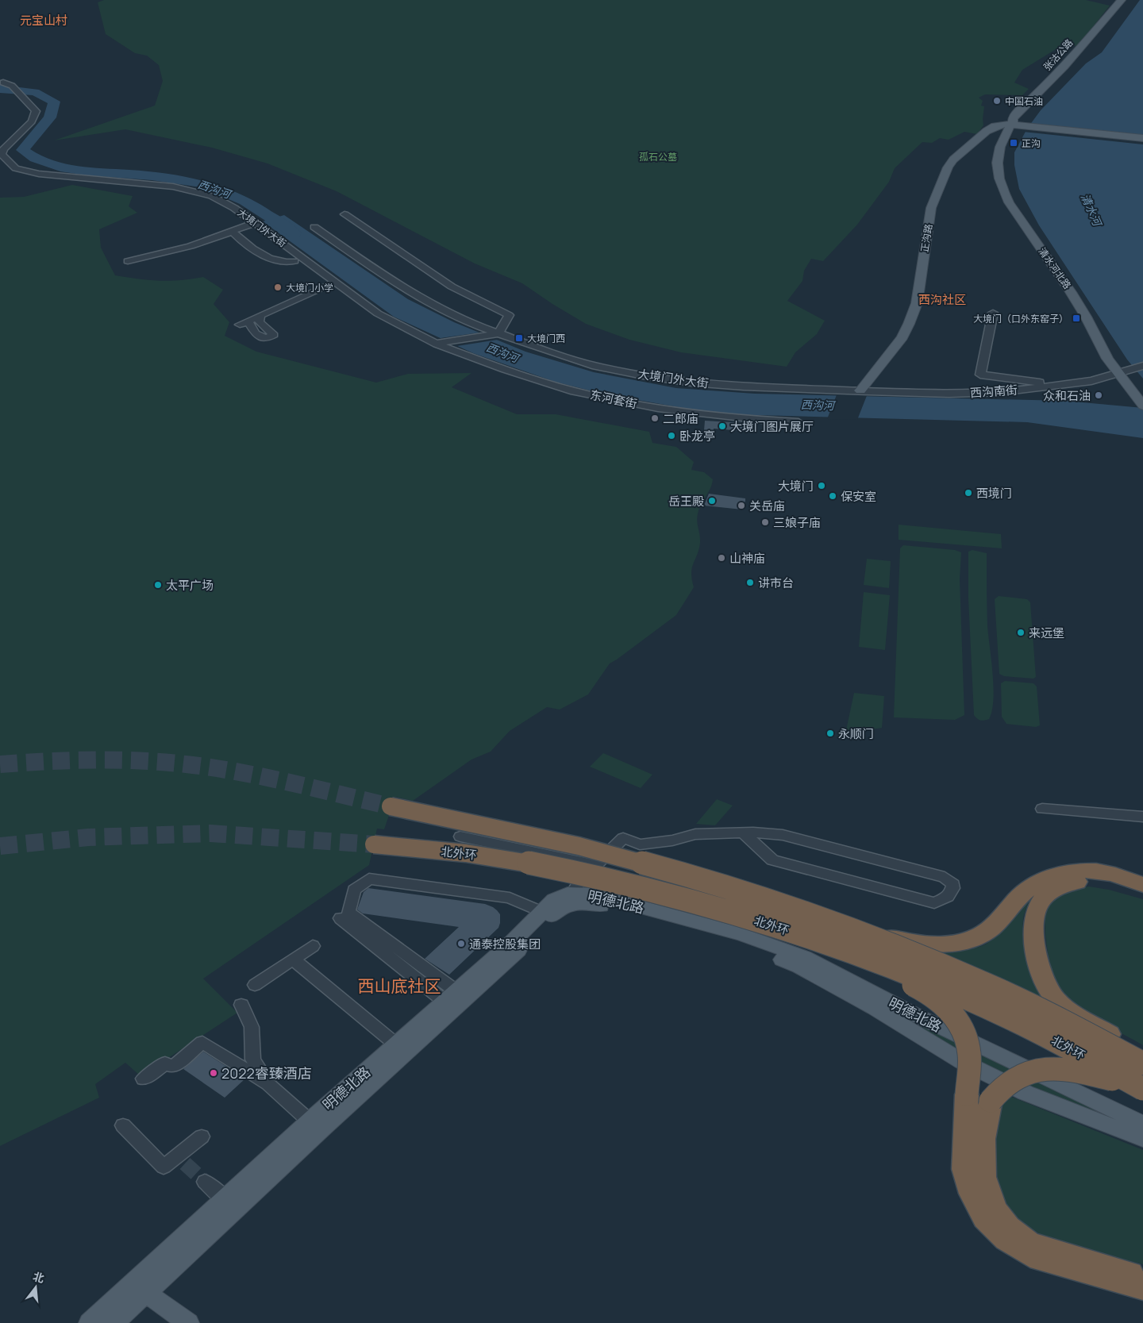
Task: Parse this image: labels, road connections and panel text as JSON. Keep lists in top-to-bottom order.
{
  "streets": {
    "highway": ["北外环"],
    "main road": [
      "张沽公路",
      "正沟路",
      "清水河北路",
      "明德北路"
    ],
    "street": ["大境门外大街", "西沟南街", "东河套街"]
  },
  "crossings": [
    ["张沽公路", "正沟路"],
    ["张沽公路", "清水河北路"],
    ["大境门外大街", "正沟路"],
    ["大境门外大街", "西沟南街"],
    ["大境门外大街", "东河套街"],
    ["正沟路", "清水河北路"],
    ["正沟路", "西沟南街"],
    ["清水河北路", "西沟南街"]
  ],
  "districts": ["元宝山村", "西沟社区", "西山底社区"],
  "water": ["西沟河", "清水河"],
  "parks": ["孤石公墓"],
  "places": {
    "other": [
      "中国石油",
      "大境门小学",
      "众和石油",
      "二郎庙",
      "大境门图片展厅",
      "卧龙亭",
      "大境门",
      "西境门",
      "保安室",
      "岳王殿",
      "关岳庙",
      "三娘子庙",
      "山神庙",
      "讲市台",
      "太平广场",
      "来远堡",
      "永顺门",
      "通泰控股集团",
      "2022睿臻酒店"
    ],
    "transit": ["正沟", "大境门（口外东窑子）", "大境门西"]
  },
  "north": "top"
}
